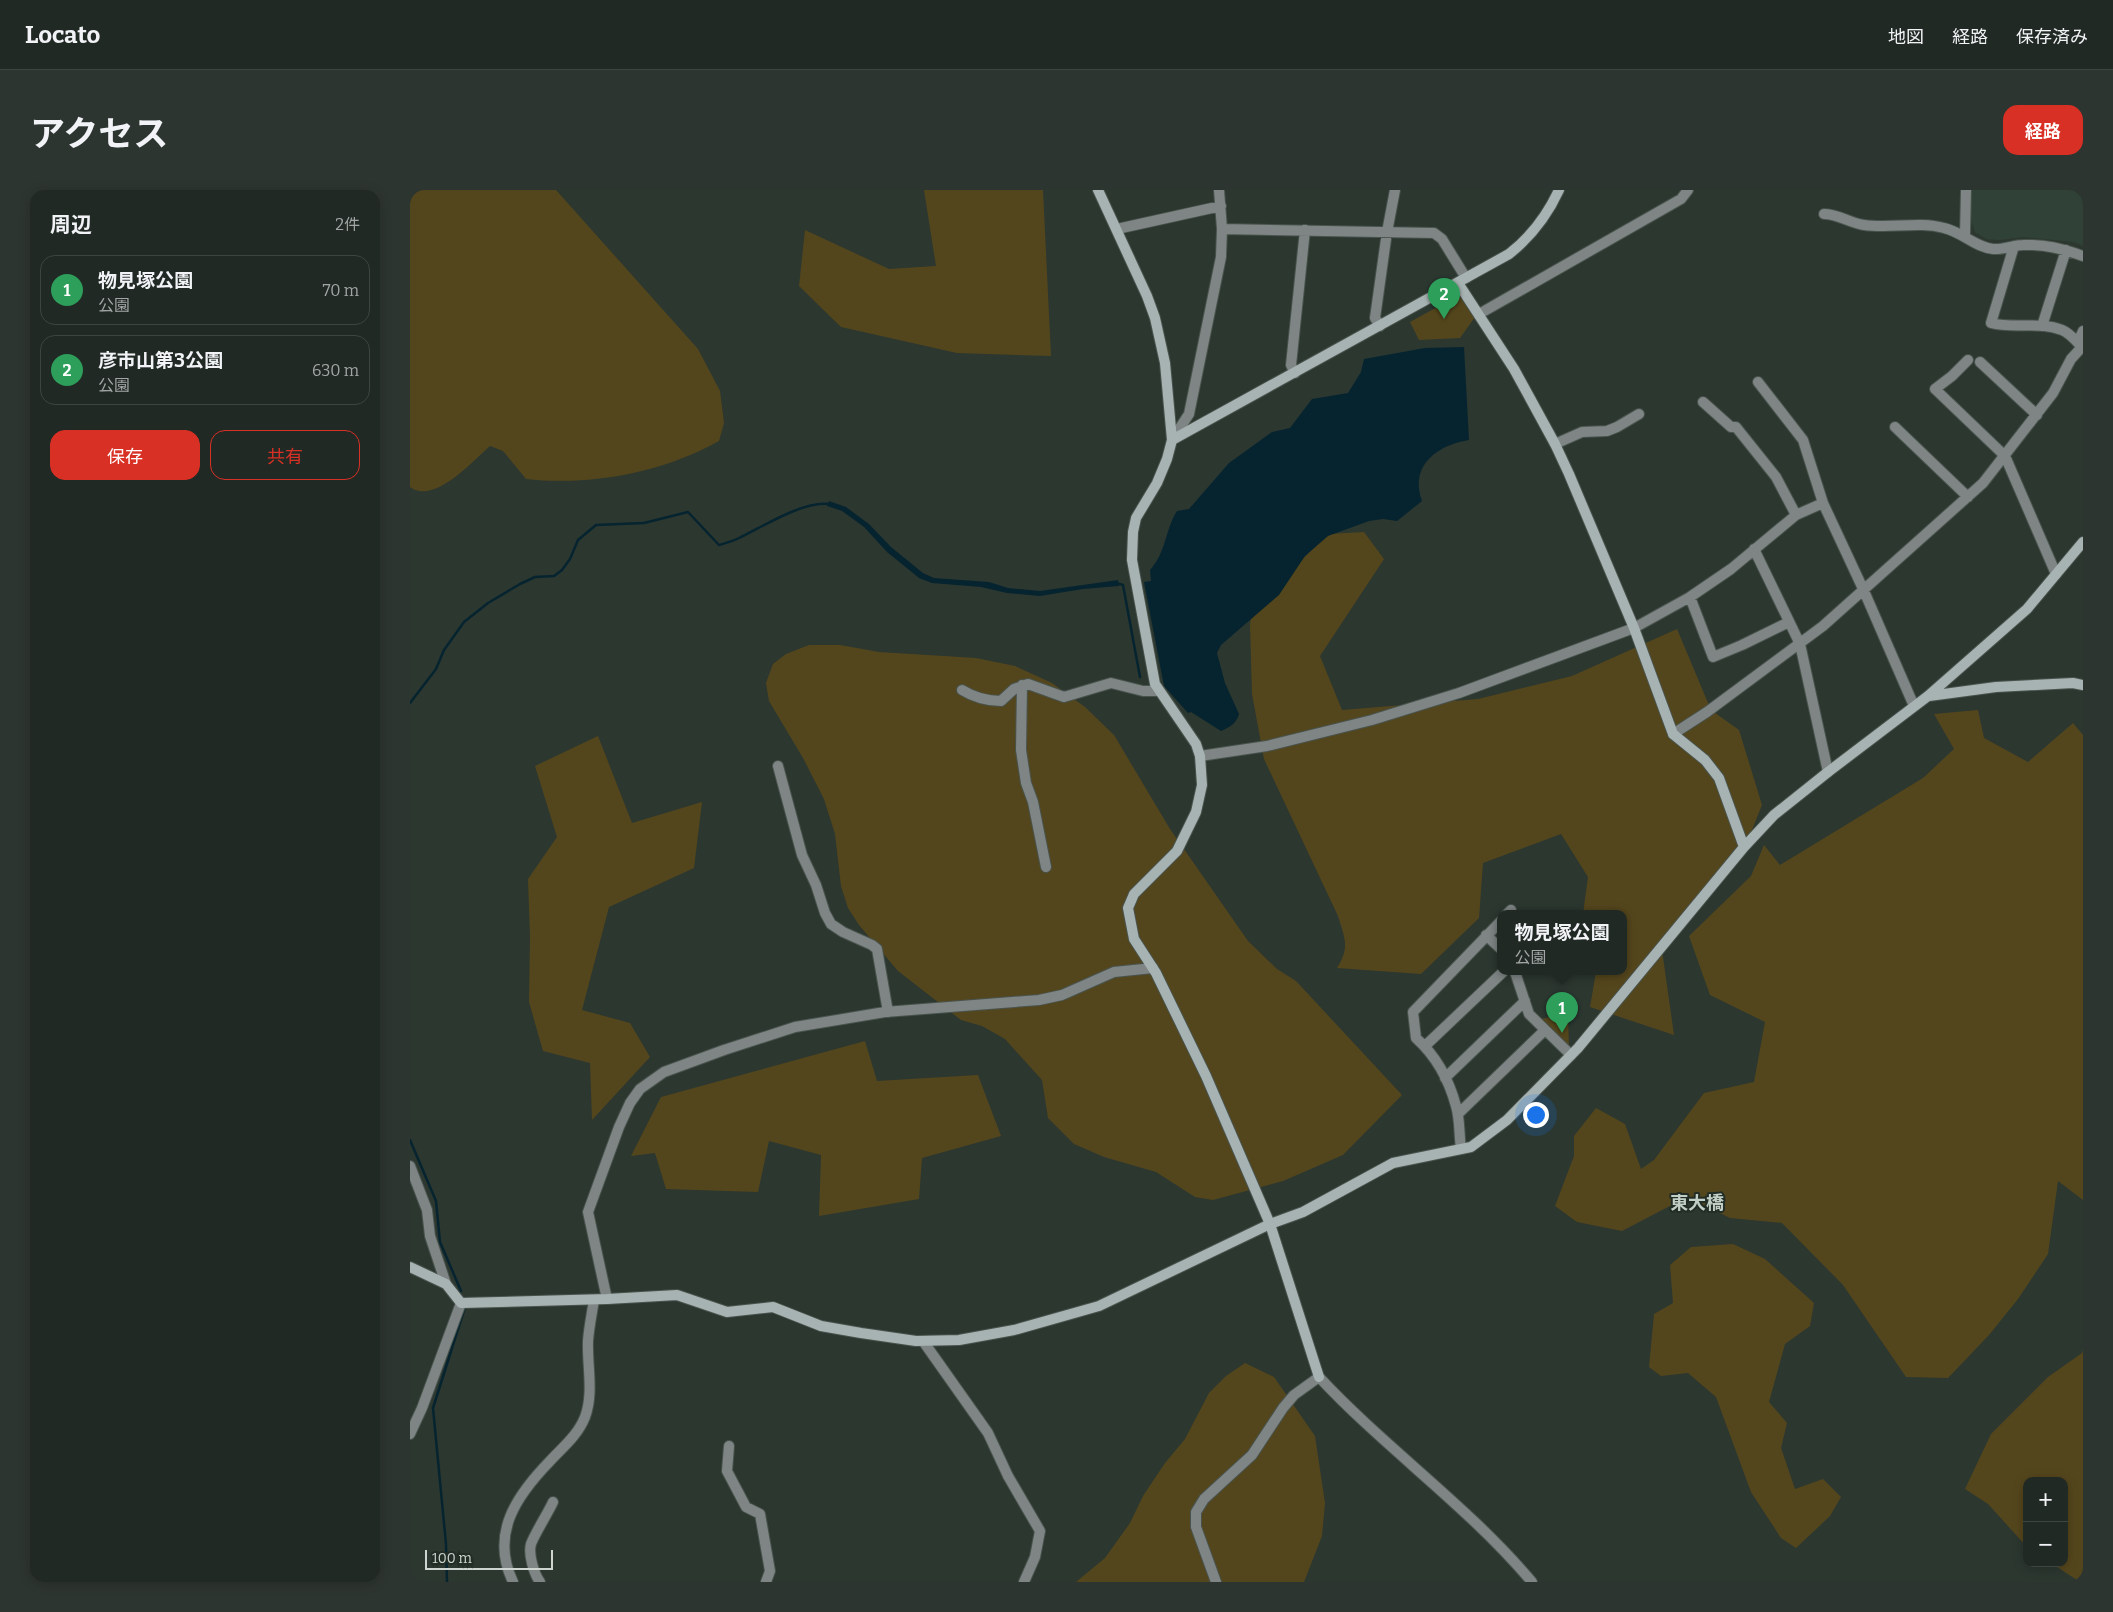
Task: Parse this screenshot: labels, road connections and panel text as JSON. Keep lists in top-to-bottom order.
{
  "districts": ["東大橋"],
  "scale_bar": "100 m",
  "page": {
    "header": "Locato",
    "nav": ["地図", "経路", "保存済み"],
    "title": "アクセス",
    "buttons": [
      "経路",
      ["保存", "共有"]
    ],
    "heading": ["周辺", "2件"],
    "list": [
      {
        "mark": "1",
        "name": "物見塚公園",
        "note": "公園",
        "value": "70 m"
      },
      {
        "mark": "2",
        "name": "彦市山第3公園",
        "note": "公園",
        "value": "630 m"
      }
    ],
    "pins": ["2", "1"],
    "popup": ["物見塚公園", "公園"],
    "map_buttons": ["+", "−"],
    "scale": "100 m"
  }
}
